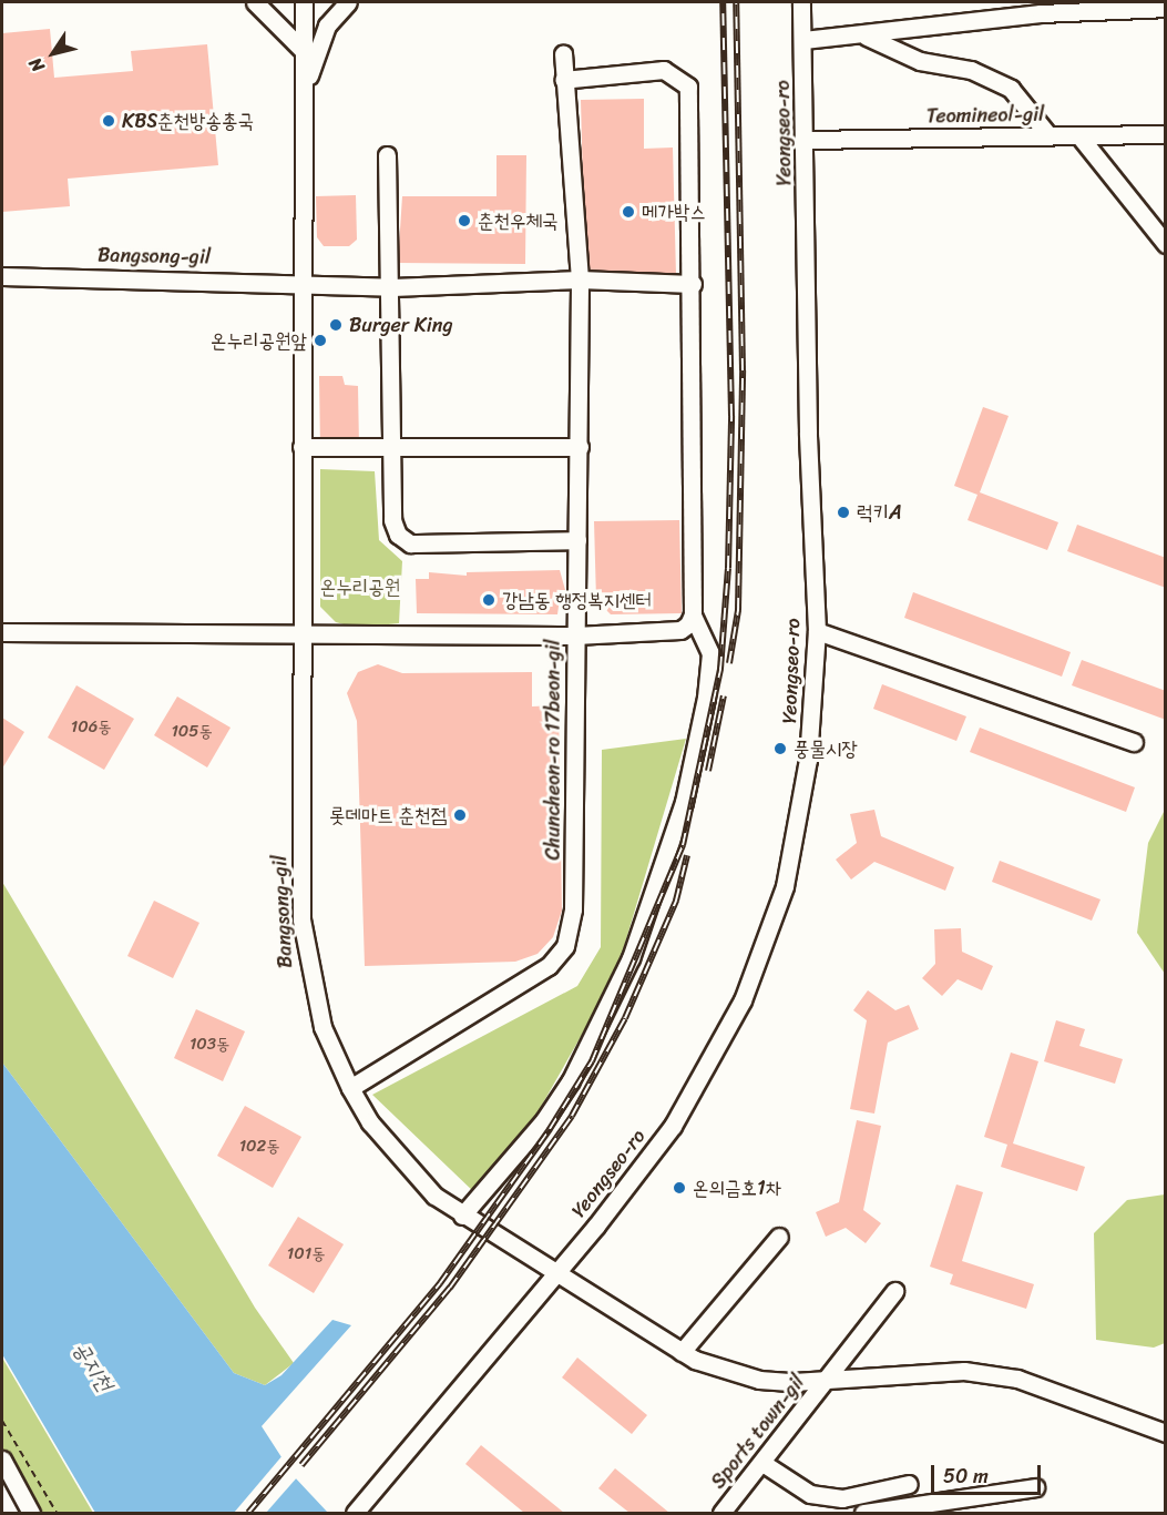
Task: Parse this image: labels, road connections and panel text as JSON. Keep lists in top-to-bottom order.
{
  "streets": {
    "street": [
      "Teomineol-gil",
      "Yeongseo-ro",
      "Bangsong-gil",
      "Chuncheon-ro 17beon-gil",
      "Sports town-gil"
    ]
  },
  "crossings": [
    ["Teomineol-gil", "Yeongseo-ro"],
    ["Yeongseo-ro", "Sports town-gil"],
    ["Bangsong-gil", "Chuncheon-ro 17beon-gil"]
  ],
  "water": ["공지천"],
  "parks": ["온누리공원"],
  "places": [
    "KBS춘천방송총국",
    "메가박스",
    "춘천우체국",
    "Burger King",
    "온누리공원앞",
    "럭키A",
    "강남동 행정복지센터",
    "풍물시장",
    "롯데마트 춘천점",
    "온의금호1차"
  ],
  "house_numbers": [
    "106동",
    "105동",
    "103동",
    "102동",
    "101동"
  ],
  "scale_bar": "50 m",
  "north": "bottom left"
}
